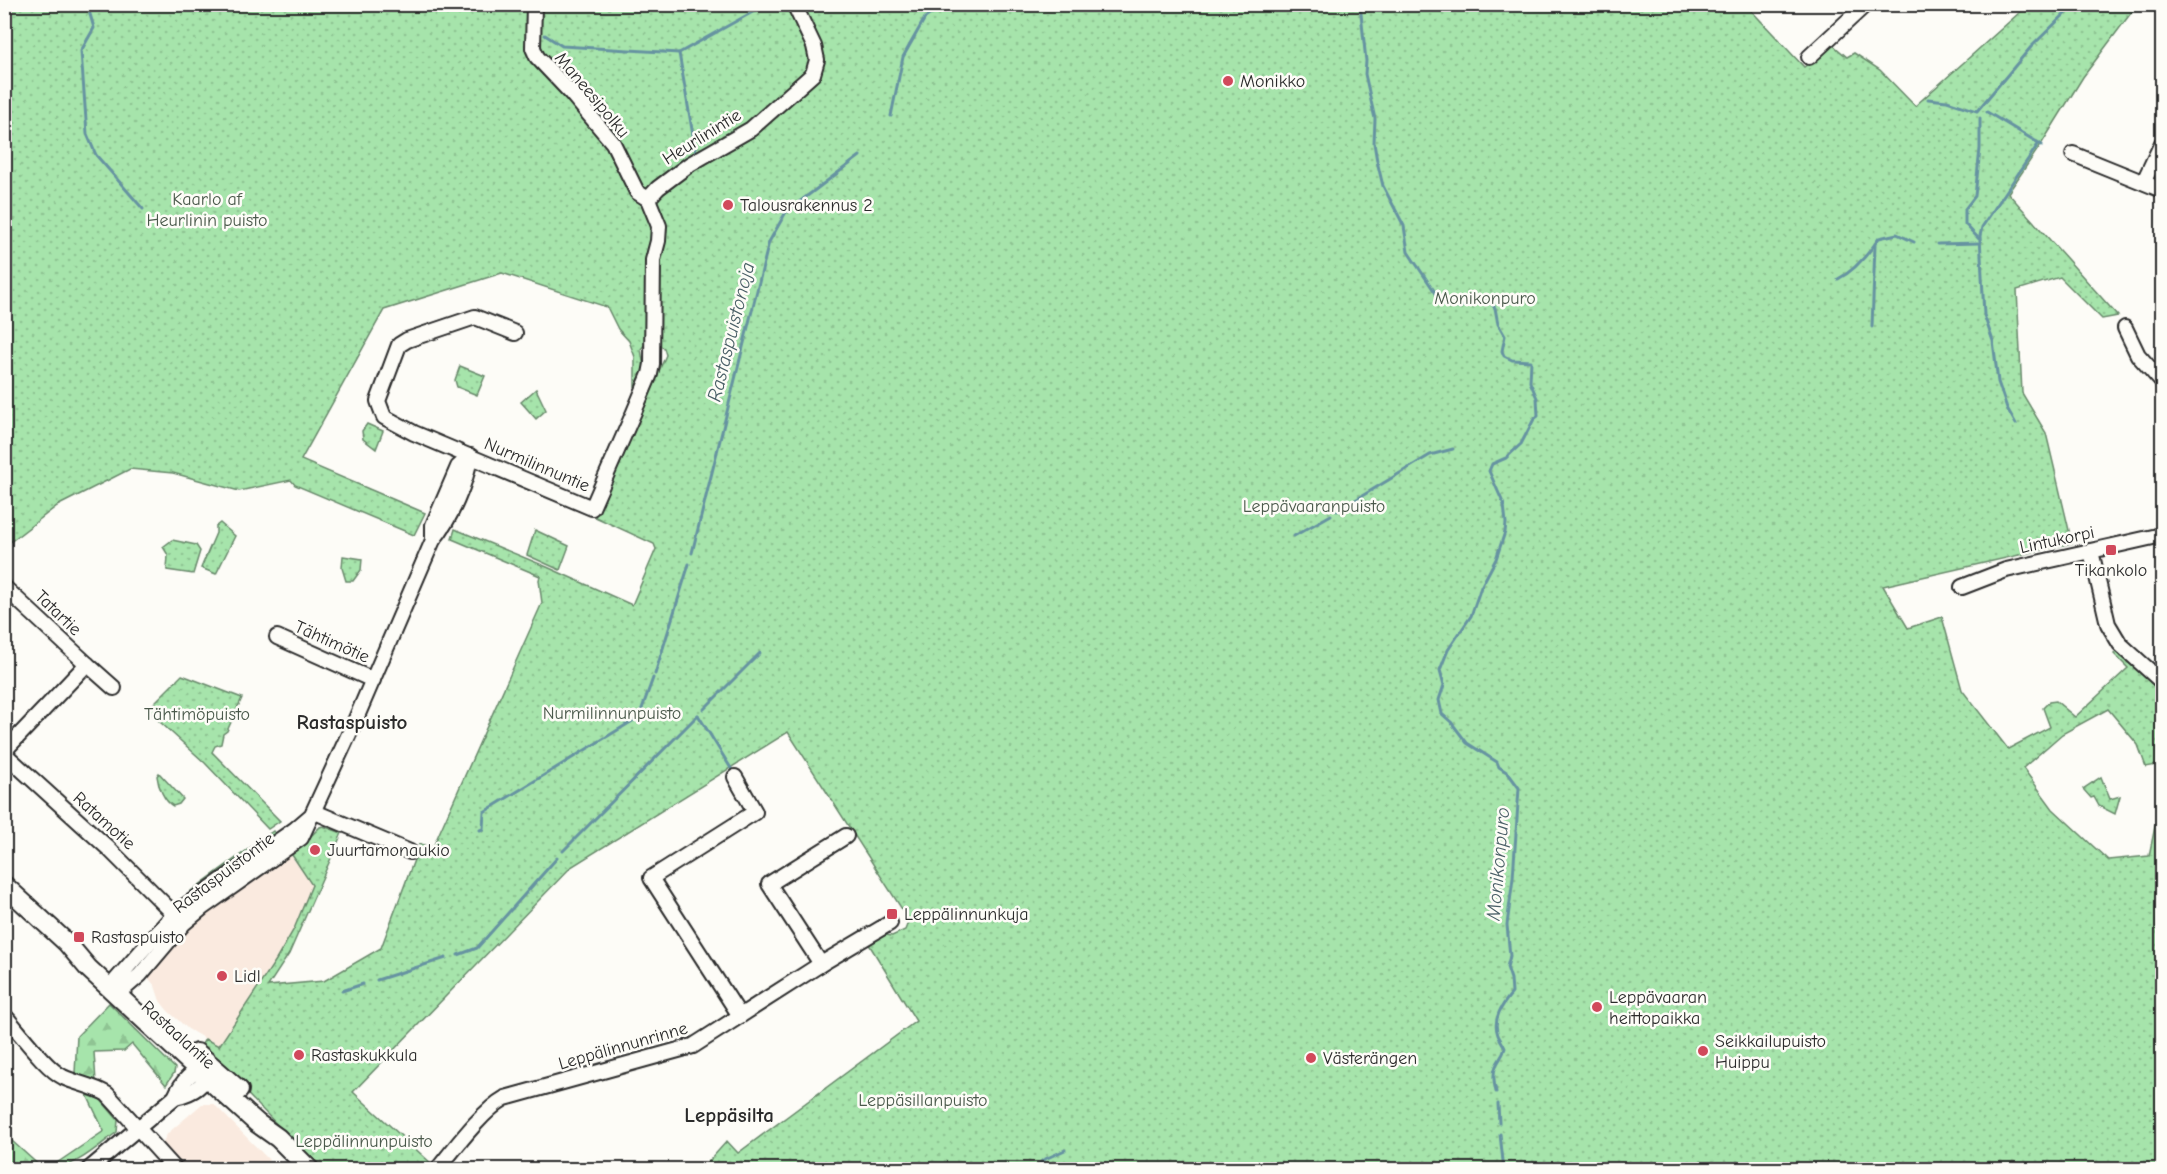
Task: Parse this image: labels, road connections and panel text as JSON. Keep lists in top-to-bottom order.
{
  "streets": {
    "main road": ["Rastaalantie"],
    "street": [
      "Maneesipolku",
      "Heurlinintie",
      "Nurmilinnuntie",
      "Lintukorpi",
      "Tatartie",
      "Tähtimötie",
      "Ratamotie",
      "Rastaspuistontie",
      "Leppälinnunrinne"
    ]
  },
  "crossings": [
    ["Maneesipolku", "Heurlinintie"],
    ["Maneesipolku", "Nurmilinnuntie"],
    ["Heurlinintie", "Nurmilinnuntie"],
    ["Nurmilinnuntie", "Rastaspuistontie"],
    ["Tähtimötie", "Rastaspuistontie"],
    ["Ratamotie", "Rastaspuistontie"],
    ["Rastaspuistontie", "Rastaalantie"]
  ],
  "districts": ["Rastaspuisto", "Leppäsilta"],
  "water": ["Rastaspuistonoja", "Monikonpuro"],
  "parks": [
    "Kaarlo af Heurlinin puisto",
    "Monikonpuro",
    "Leppävaaranpuisto",
    "Nurmilinnunpuisto",
    "Tähtimöpuisto",
    "Leppäsillanpuisto",
    "Leppälinnunpuisto"
  ],
  "places": {
    "other": [
      "Monikko",
      "Talousrakennus 2",
      "Juurtamonaukio",
      "Lidl",
      "Leppävaaran heittopaikka",
      "Seikkailupuisto Huippu",
      "Rastaskukkula",
      "Västerängen"
    ],
    "transit": ["Tikankolo", "Leppälinnunkuja", "Rastaspuisto"]
  }
}
